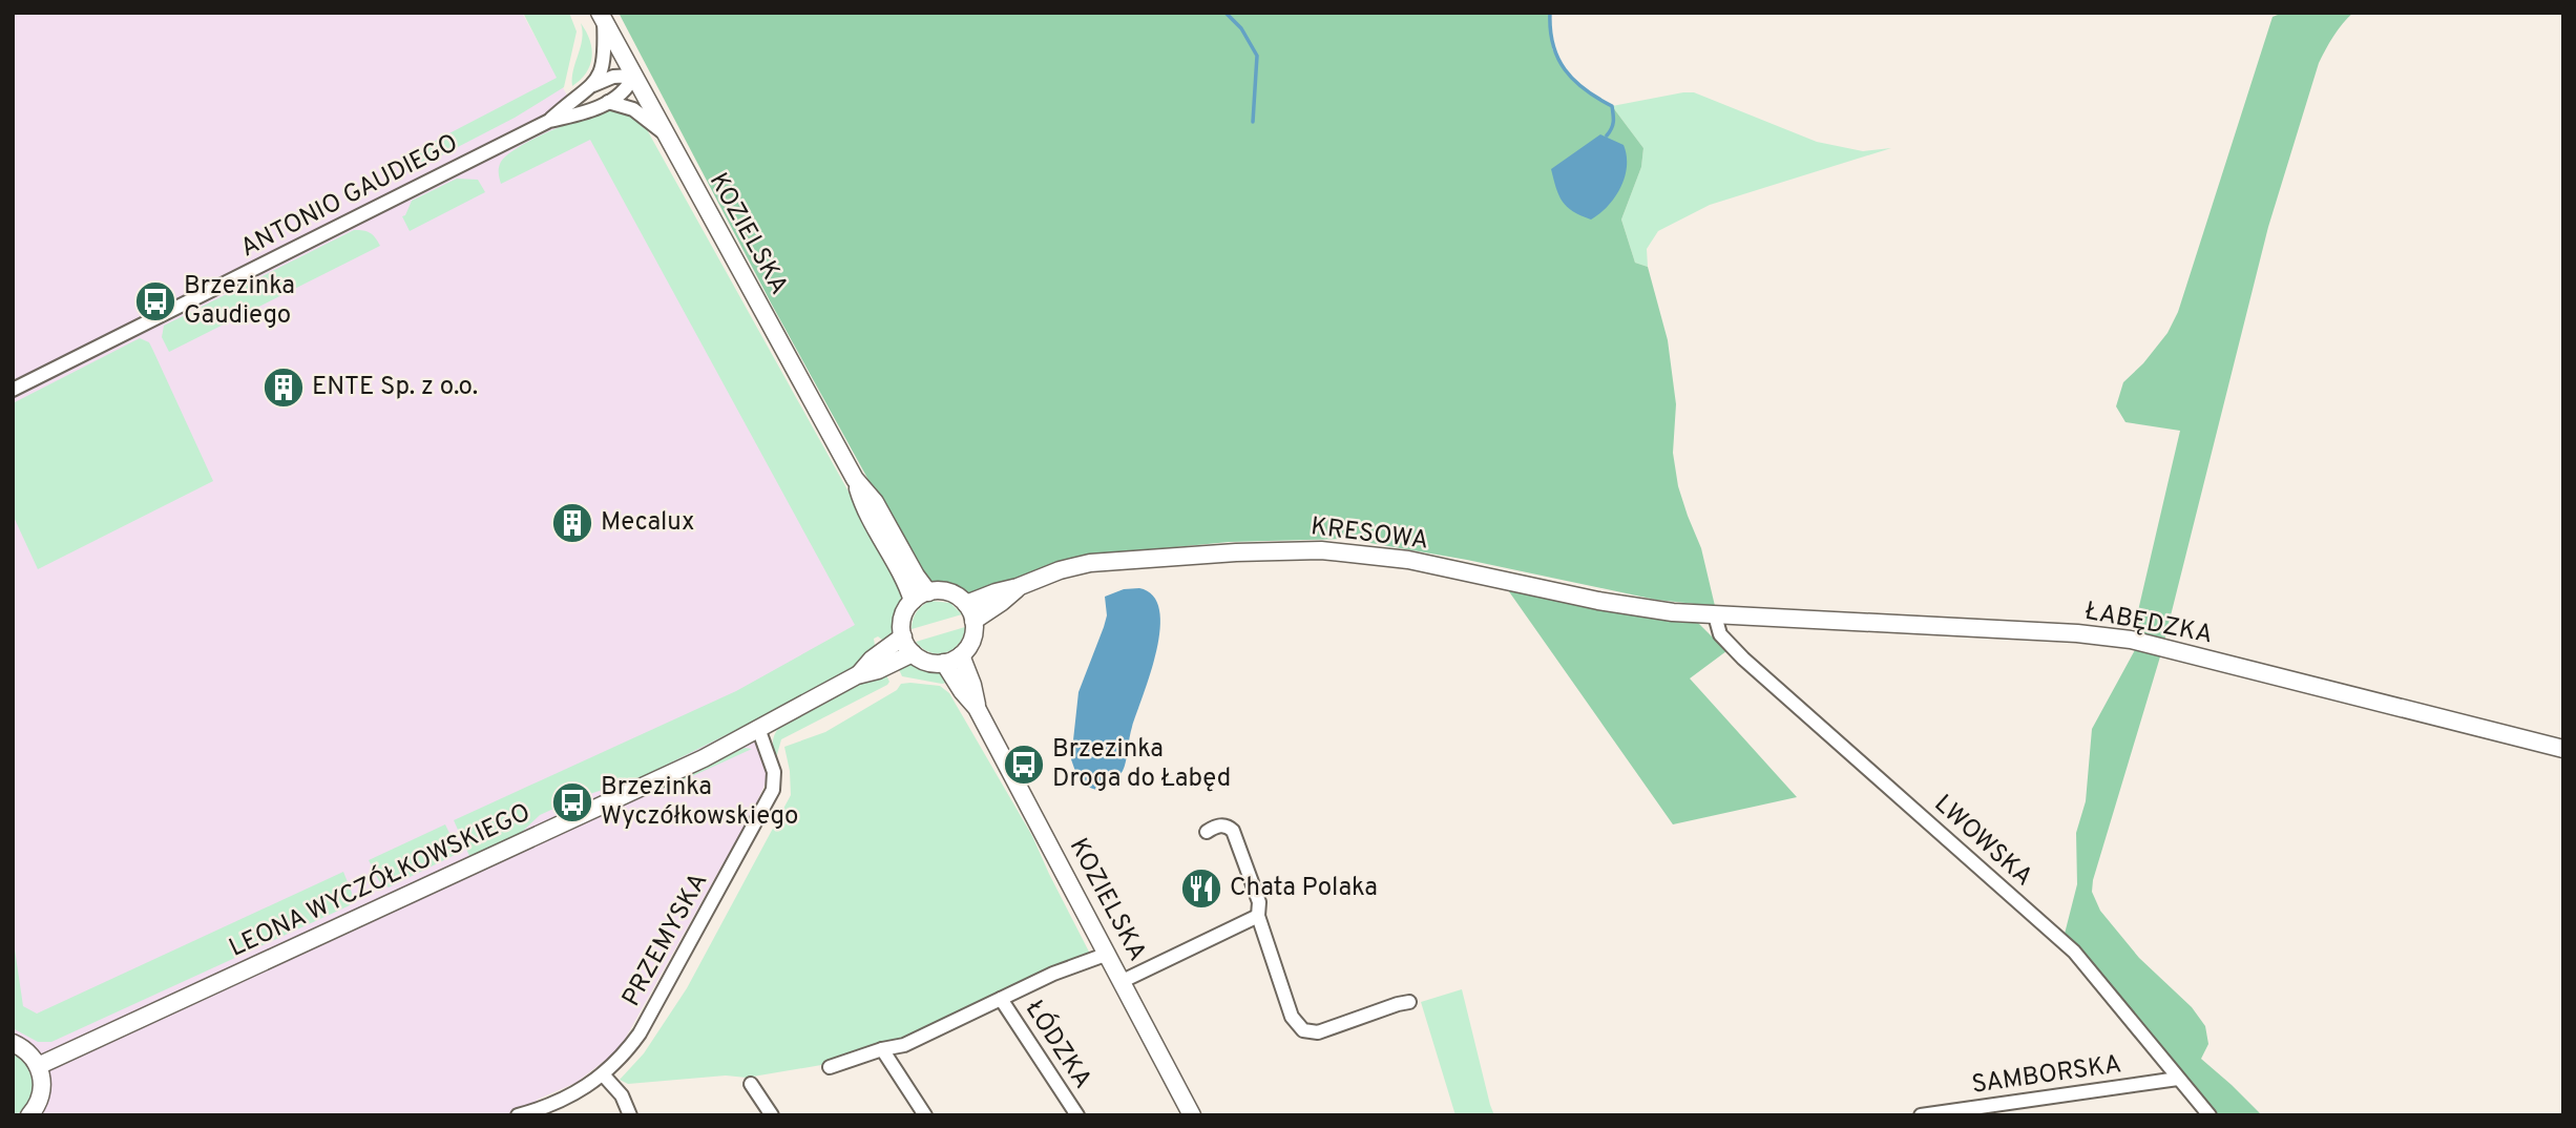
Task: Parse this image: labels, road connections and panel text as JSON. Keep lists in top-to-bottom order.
{
  "streets": {
    "street": [
      "ANTONIO GAUDIEGO",
      "KOZIELSKA",
      "KRESOWA",
      "ŁABĘDZKA",
      "LWOWSKA",
      "LEONA WYCZÓŁKOWSKIEGO",
      "PRZEMYSKA",
      "ŁÓDZKA",
      "SAMBORSKA"
    ]
  },
  "crossings": [
    ["ANTONIO GAUDIEGO", "KOZIELSKA"],
    ["KOZIELSKA", "KRESOWA"],
    ["KOZIELSKA", "LEONA WYCZÓŁKOWSKIEGO"],
    ["KRESOWA", "ŁABĘDZKA"],
    ["KRESOWA", "LWOWSKA"],
    ["KRESOWA", "LEONA WYCZÓŁKOWSKIEGO"],
    ["ŁABĘDZKA", "LWOWSKA"],
    ["LWOWSKA", "SAMBORSKA"],
    ["LEONA WYCZÓŁKOWSKIEGO", "PRZEMYSKA"]
  ],
  "places": {
    "bus stop": ["Brzezinka Gaudiego", "Brzezinka Droga do Łabęd", "Brzezinka Wyczółkowskiego"],
    "building": ["ENTE Sp. z o.o.", "Mecalux"],
    "restaurant": ["Chata Polaka"]
  }
}
